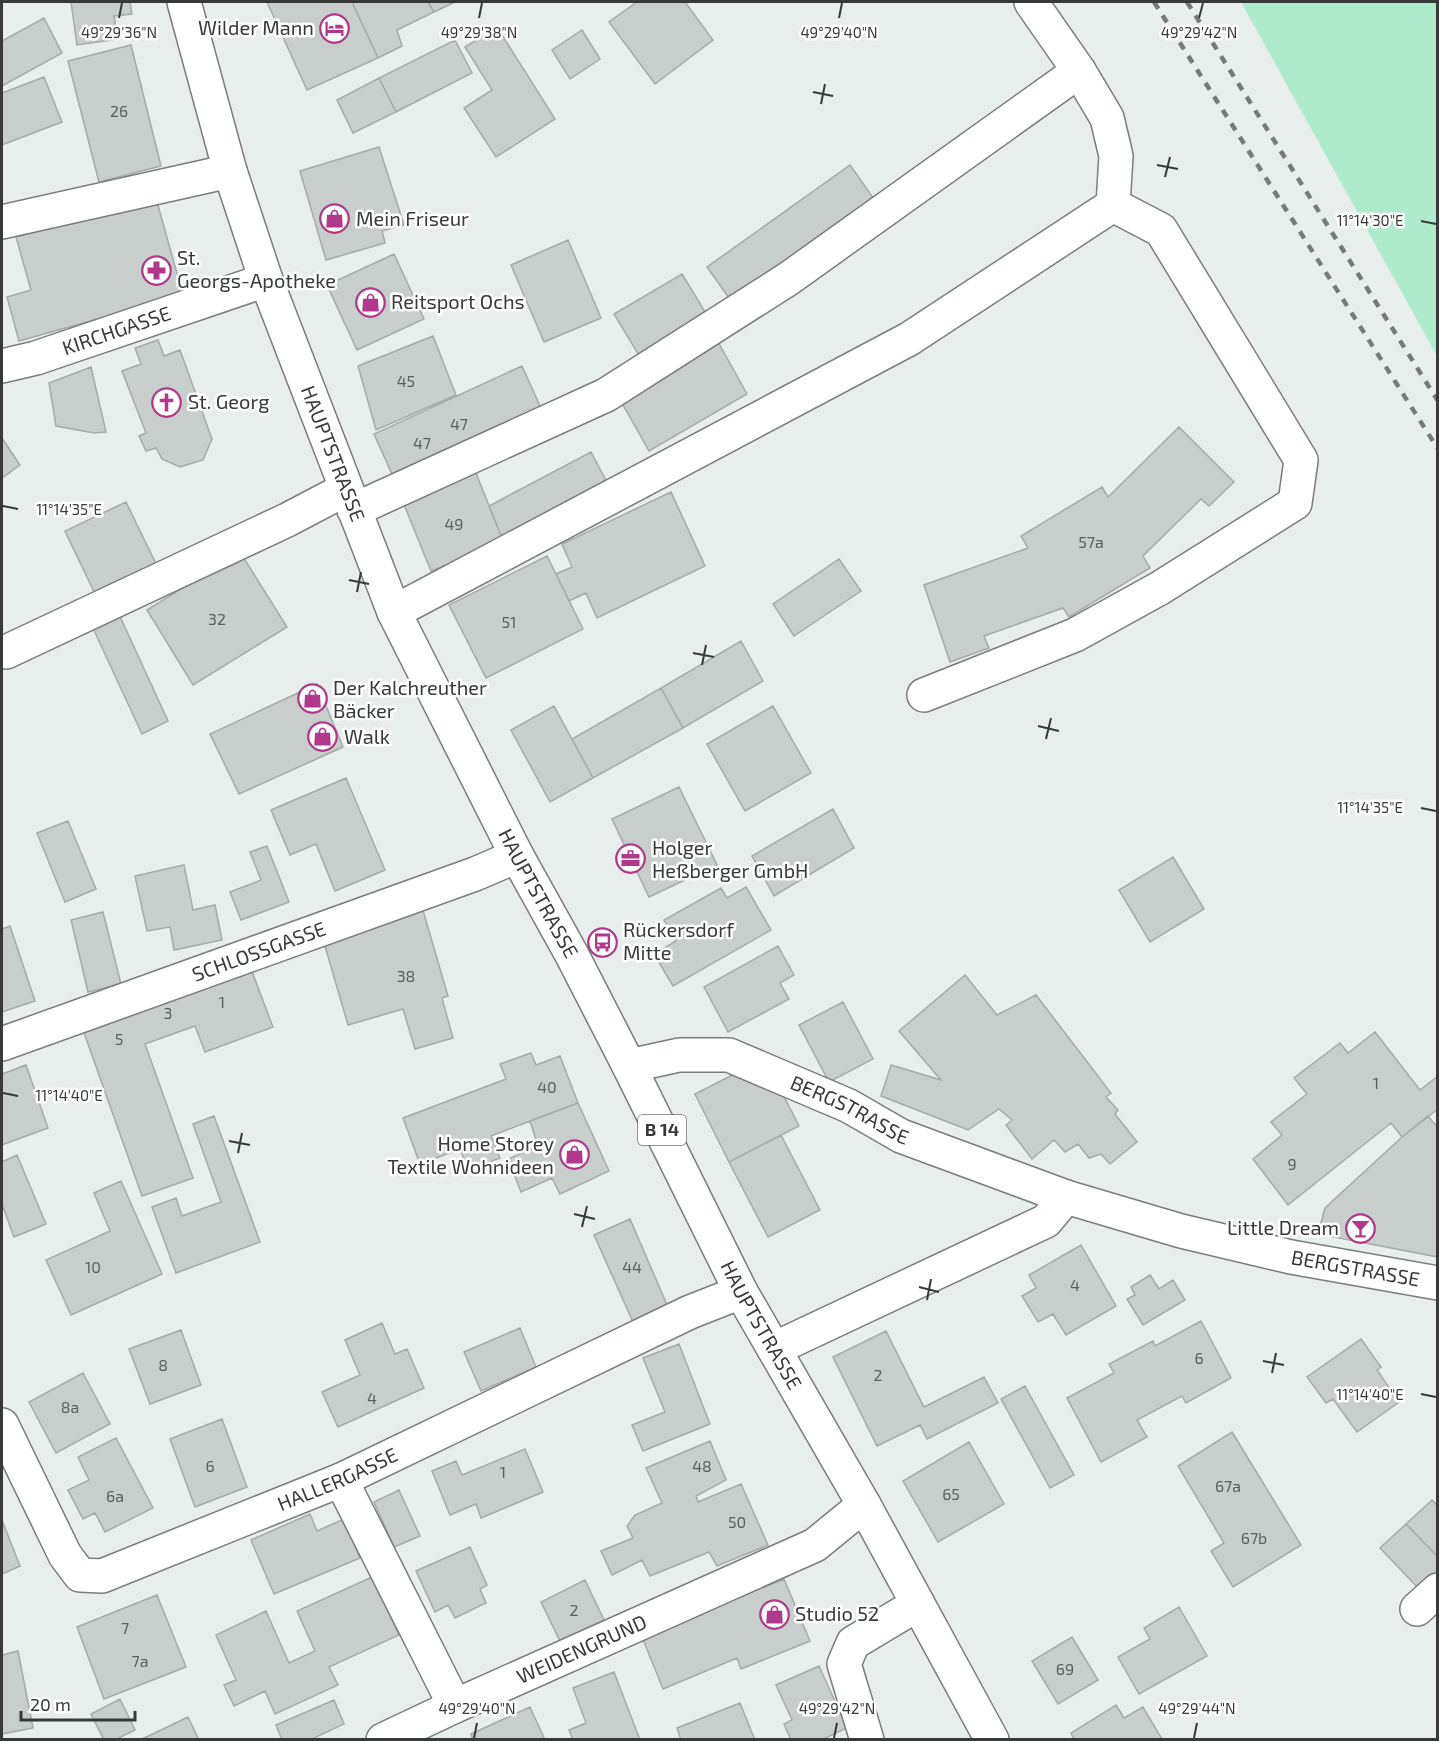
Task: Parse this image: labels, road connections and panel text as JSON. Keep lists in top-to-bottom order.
{
  "streets": {
    "street": [
      "KIRCHGASSE",
      "HAUPTSTRASSE",
      "SCHLOSSGASSE",
      "BERGSTRASSE",
      "B 14",
      "HALLERGASSE",
      "WEIDENGRUND"
    ]
  },
  "crossings": [
    ["KIRCHGASSE", "HAUPTSTRASSE"],
    ["HAUPTSTRASSE", "SCHLOSSGASSE"],
    ["HAUPTSTRASSE", "BERGSTRASSE"],
    ["HAUPTSTRASSE", "HALLERGASSE"],
    ["HAUPTSTRASSE", "WEIDENGRUND"]
  ],
  "places": {
    "hotel": ["Wilder Mann"],
    "shop": [
      "Mein Friseur",
      "Reitsport Ochs",
      "Der Kalchreuther Bäcker",
      "Walk",
      "Home Storey Textile Wohnideen",
      "Studio 52"
    ],
    "pharmacy": ["St. Georgs-Apotheke"],
    "church": ["St. Georg"],
    "office": ["Holger Heßberger GmbH"],
    "bus stop": ["Rückersdorf Mitte"],
    "bar": ["Little Dream"]
  },
  "house_numbers": [
    "26",
    "45",
    "47",
    "47",
    "49",
    "57a",
    "32",
    "51",
    "38",
    "1",
    "3",
    "5",
    "1",
    "40",
    "9",
    "10",
    "44",
    "4",
    "6",
    "8",
    "2",
    "4",
    "8a",
    "6",
    "48",
    "1",
    "67a",
    "65",
    "6a",
    "50",
    "67b",
    "2",
    "7",
    "7a",
    "69"
  ],
  "scale_bar": "20 m",
  "coordinates": [
    "49°29'36\"N",
    "49°29'38\"N",
    "49°29'40\"N",
    "49°29'42\"N",
    "11°14'30\"E",
    "11°14'35\"E",
    "11°14'40\"E",
    "49°29'44\"N"
  ]
}
